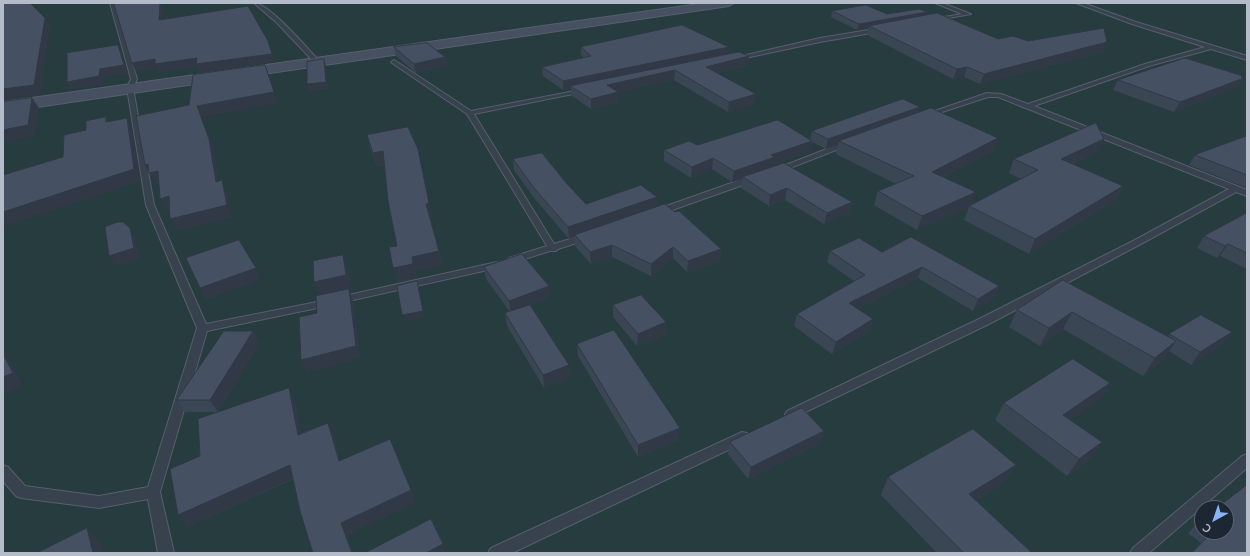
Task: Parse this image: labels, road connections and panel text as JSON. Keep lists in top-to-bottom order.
{
  "north": "bottom left"
}
